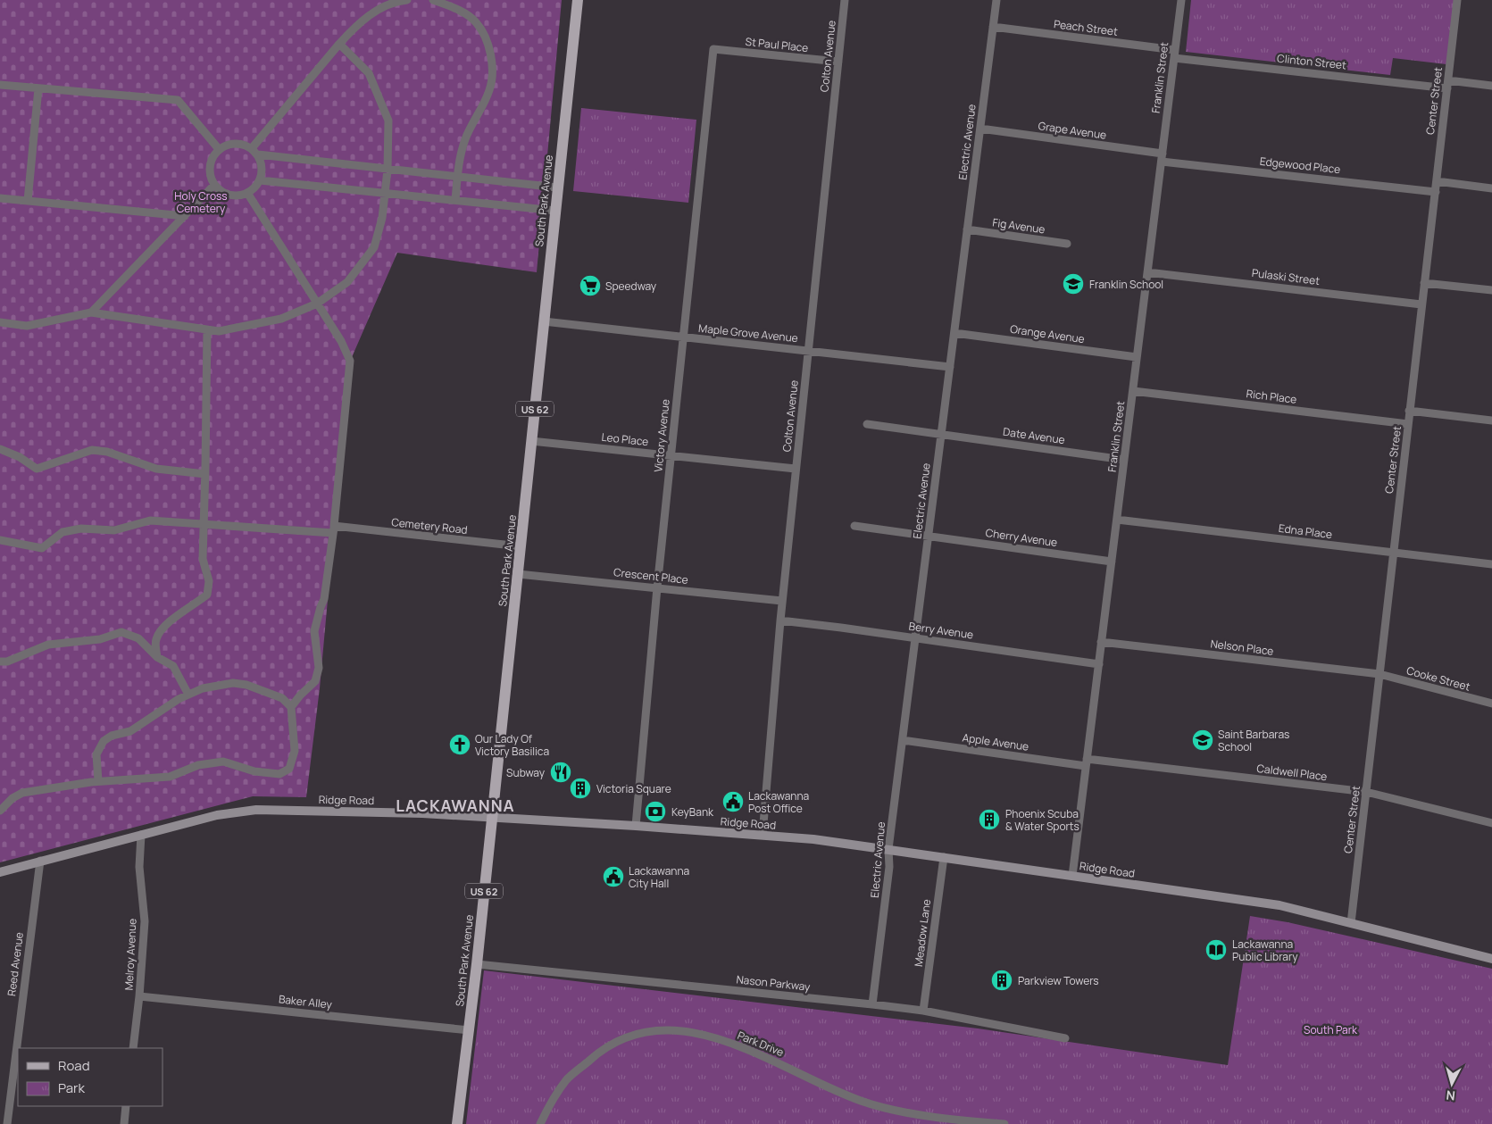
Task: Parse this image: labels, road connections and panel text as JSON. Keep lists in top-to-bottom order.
{
  "streets": {
    "main road": ["South Park Avenue", "US 62", "Ridge Road"],
    "street": [
      "Peach Street",
      "St Paul Place",
      "Colton Avenue",
      "Clinton Street",
      "Franklin Street",
      "Center Street",
      "Grape Avenue",
      "Electric Avenue",
      "Edgewood Place",
      "Fig Avenue",
      "Pulaski Street",
      "Maple Grove Avenue",
      "Orange Avenue",
      "Rich Place",
      "Victory Avenue",
      "Date Avenue",
      "Leo Place",
      "Cemetery Road",
      "Edna Place",
      "Cherry Avenue",
      "Crescent Place",
      "Berry Avenue",
      "Nelson Place",
      "Cooke Street",
      "Apple Avenue",
      "Caldwell Place",
      "Meadow Lane",
      "Melroy Avenue",
      "Reed Avenue",
      "Nason Parkway",
      "Baker Alley",
      "Park Drive"
    ]
  },
  "crossings": [
    ["Peach Street", "Clinton Street"],
    ["Peach Street", "Franklin Street"],
    ["Peach Street", "Electric Avenue"],
    ["St Paul Place", "Colton Avenue"],
    ["St Paul Place", "Victory Avenue"],
    ["Colton Avenue", "Maple Grove Avenue"],
    ["Colton Avenue", "Leo Place"],
    ["Colton Avenue", "Crescent Place"],
    ["Colton Avenue", "Berry Avenue"],
    ["Colton Avenue", "Ridge Road"],
    ["Clinton Street", "Franklin Street"],
    ["Clinton Street", "Center Street"],
    ["Franklin Street", "Grape Avenue"],
    ["Franklin Street", "Edgewood Place"],
    ["Franklin Street", "Pulaski Street"],
    ["Franklin Street", "Orange Avenue"],
    ["Franklin Street", "Rich Place"],
    ["Franklin Street", "Date Avenue"],
    ["Franklin Street", "Edna Place"],
    ["Franklin Street", "Cherry Avenue"],
    ["Franklin Street", "Berry Avenue"],
    ["Franklin Street", "Nelson Place"],
    ["Franklin Street", "Apple Avenue"],
    ["Franklin Street", "Caldwell Place"],
    ["Franklin Street", "Ridge Road"],
    ["Center Street", "Edgewood Place"],
    ["Center Street", "Pulaski Street"],
    ["Center Street", "Rich Place"],
    ["Center Street", "Edna Place"],
    ["Center Street", "Nelson Place"],
    ["Center Street", "Cooke Street"],
    ["Center Street", "Caldwell Place"],
    ["Center Street", "Ridge Road"],
    ["Grape Avenue", "Electric Avenue"],
    ["Grape Avenue", "Edgewood Place"],
    ["Electric Avenue", "Fig Avenue"],
    ["Electric Avenue", "Maple Grove Avenue"],
    ["Electric Avenue", "Orange Avenue"],
    ["Electric Avenue", "Date Avenue"],
    ["Electric Avenue", "Cherry Avenue"],
    ["Electric Avenue", "Berry Avenue"],
    ["Electric Avenue", "Apple Avenue"],
    ["Electric Avenue", "Ridge Road"],
    ["Electric Avenue", "Nason Parkway"],
    ["South Park Avenue", "Maple Grove Avenue"],
    ["South Park Avenue", "Leo Place"],
    ["South Park Avenue", "Cemetery Road"],
    ["South Park Avenue", "Crescent Place"],
    ["South Park Avenue", "Ridge Road"],
    ["South Park Avenue", "Nason Parkway"],
    ["South Park Avenue", "Baker Alley"],
    ["Maple Grove Avenue", "Victory Avenue"],
    ["Victory Avenue", "Leo Place"],
    ["Victory Avenue", "Crescent Place"],
    ["Victory Avenue", "Ridge Road"],
    ["Nelson Place", "Cooke Street"],
    ["Apple Avenue", "Caldwell Place"],
    ["Ridge Road", "Meadow Lane"],
    ["Ridge Road", "Melroy Avenue"],
    ["Ridge Road", "Reed Avenue"],
    ["Meadow Lane", "Nason Parkway"],
    ["Melroy Avenue", "Baker Alley"]
  ],
  "districts": ["LACKAWANNA"],
  "parks": ["Holy Cross Cemetery", "South Park"],
  "places": {
    "school or university": ["Franklin School", "Saint Barbaras School"],
    "supermarket": ["Speedway"],
    "church": ["Our Lady Of Victory Basilica"],
    "restaurant": ["Subway"],
    "building": ["Victoria Square", "Phoenix Scuba & Water Sports", "Parkview Towers"],
    "public building": ["Lackawanna Post Office", "Lackawanna City Hall"],
    "bank": ["KeyBank"],
    "library": ["Lackawanna Public Library"]
  },
  "legend": ["Road", "Park"],
  "north": "bottom"
}
